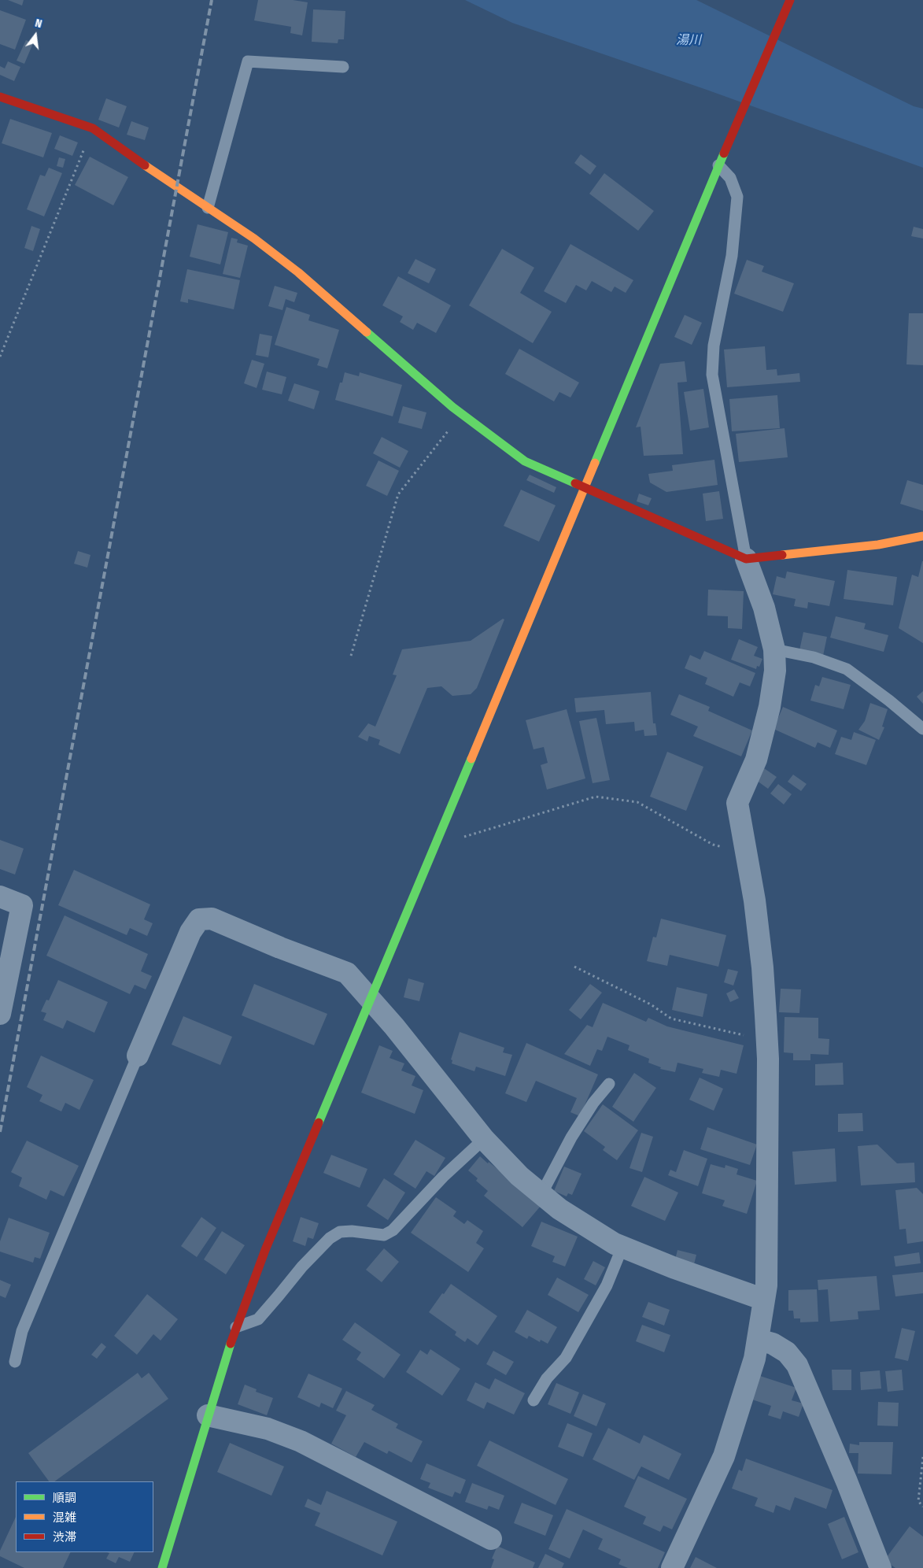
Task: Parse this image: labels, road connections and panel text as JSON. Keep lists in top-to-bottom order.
{
  "water": ["湯川"],
  "legend": ["順調", "混雑", "渋滞"],
  "north": "top"
}
